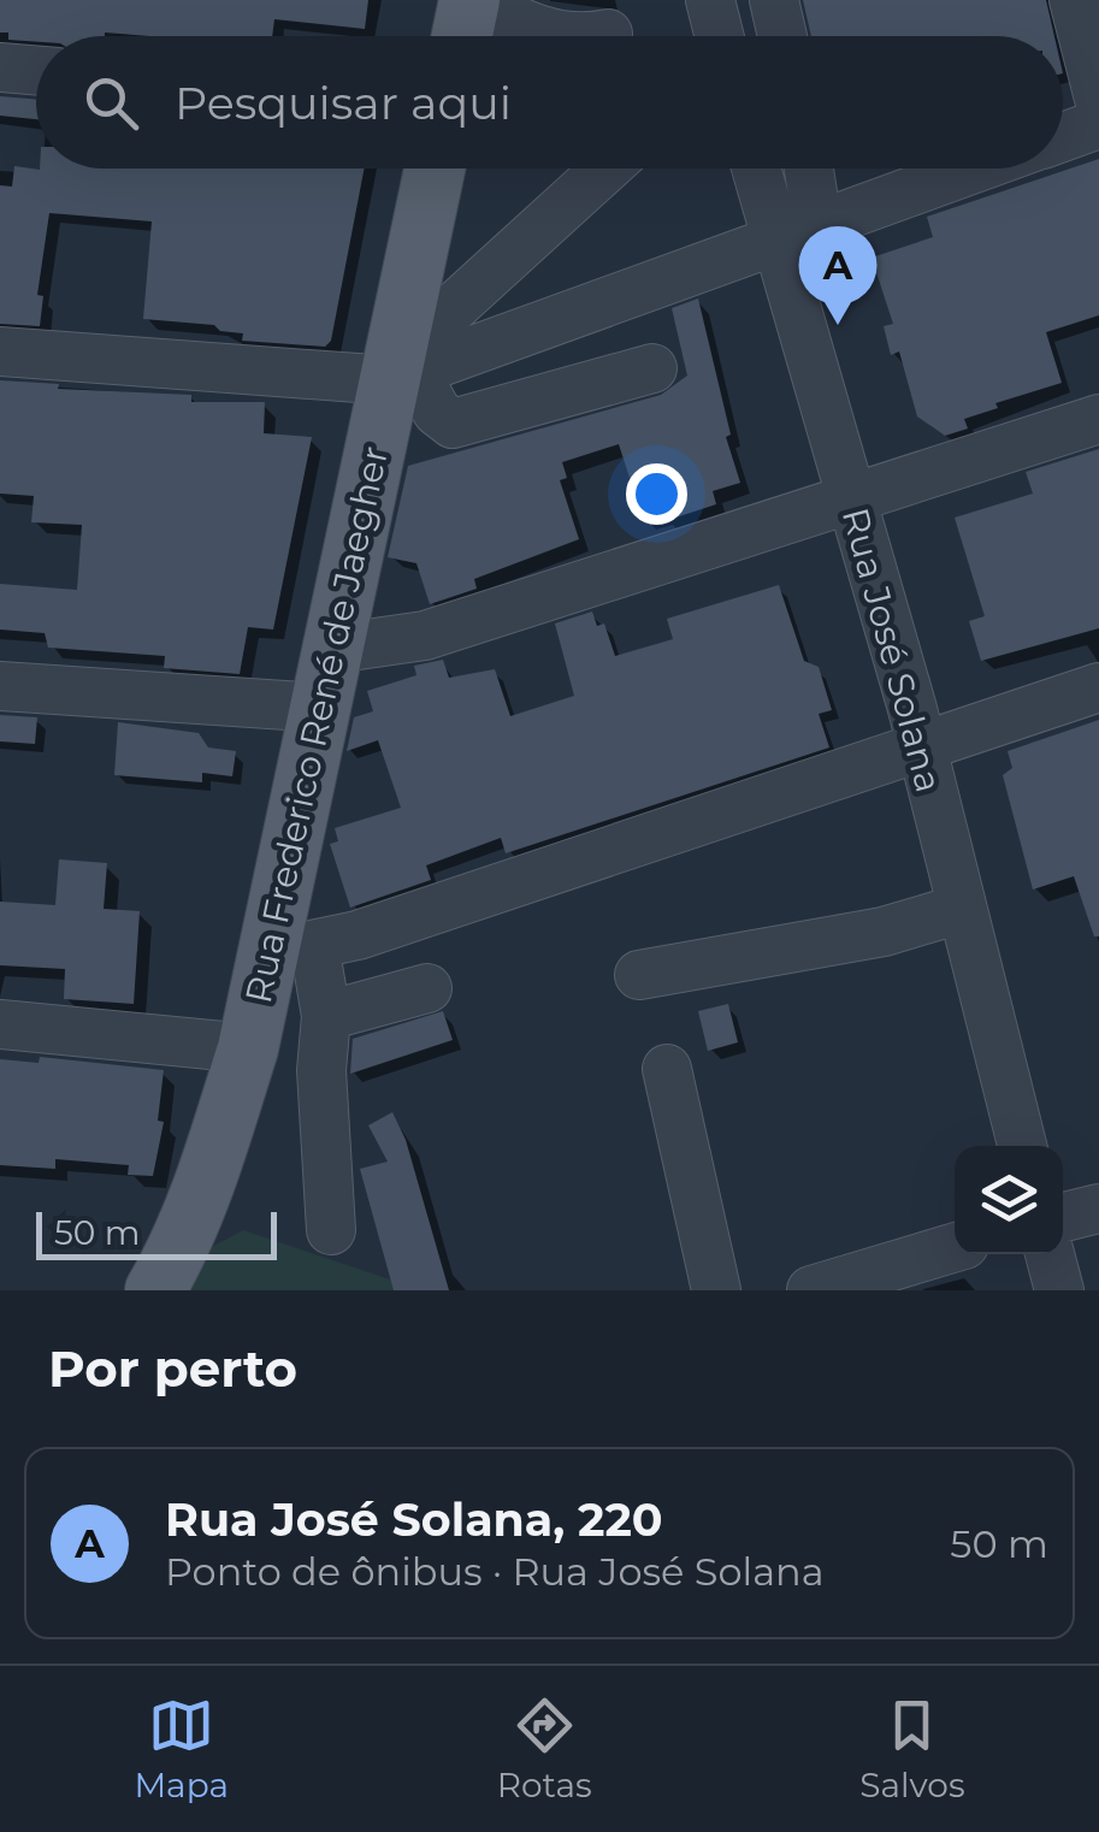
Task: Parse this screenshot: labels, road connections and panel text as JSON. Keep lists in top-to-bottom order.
{
  "streets": {
    "main road": ["Rua Frederico René de Jaegher"],
    "street": ["Rua José Solana"]
  },
  "scale_bar": "50 m",
  "page": {
    "search": "Pesquisar aqui",
    "pins": "A",
    "scale": "50 m",
    "heading": "Por perto",
    "list": [
      {
        "mark": "A",
        "name": "Rua José Solana, 220",
        "note": "Ponto de ônibus · Rua José Solana",
        "value": "50 m"
      }
    ],
    "nav": ["Mapa", "Rotas", "Salvos"]
  }
}
